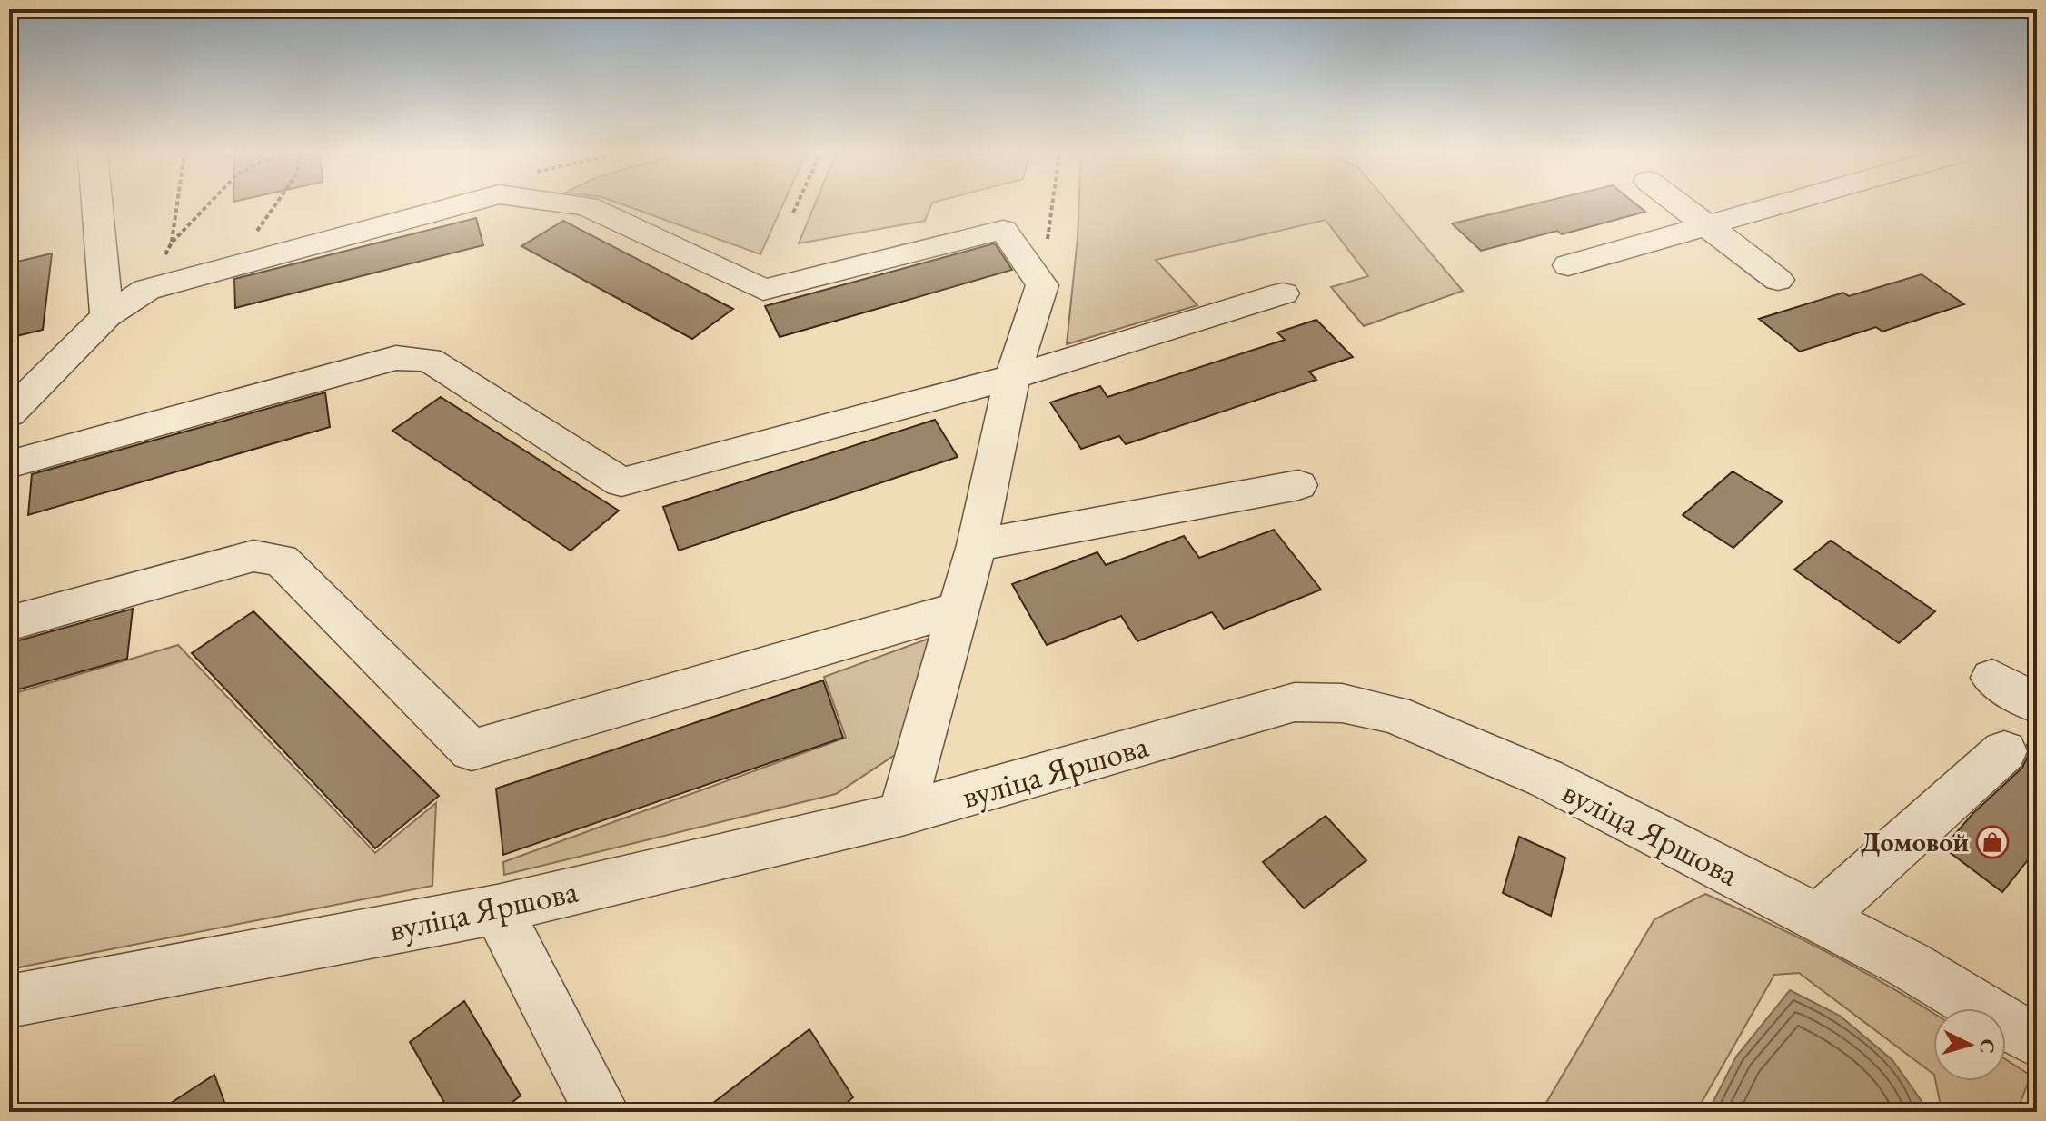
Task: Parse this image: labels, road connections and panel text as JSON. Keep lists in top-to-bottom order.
{
  "streets": {
    "street": ["вуліца Яршова"]
  },
  "places": {
    "shop": ["Домовой"]
  },
  "north": "right"
}
